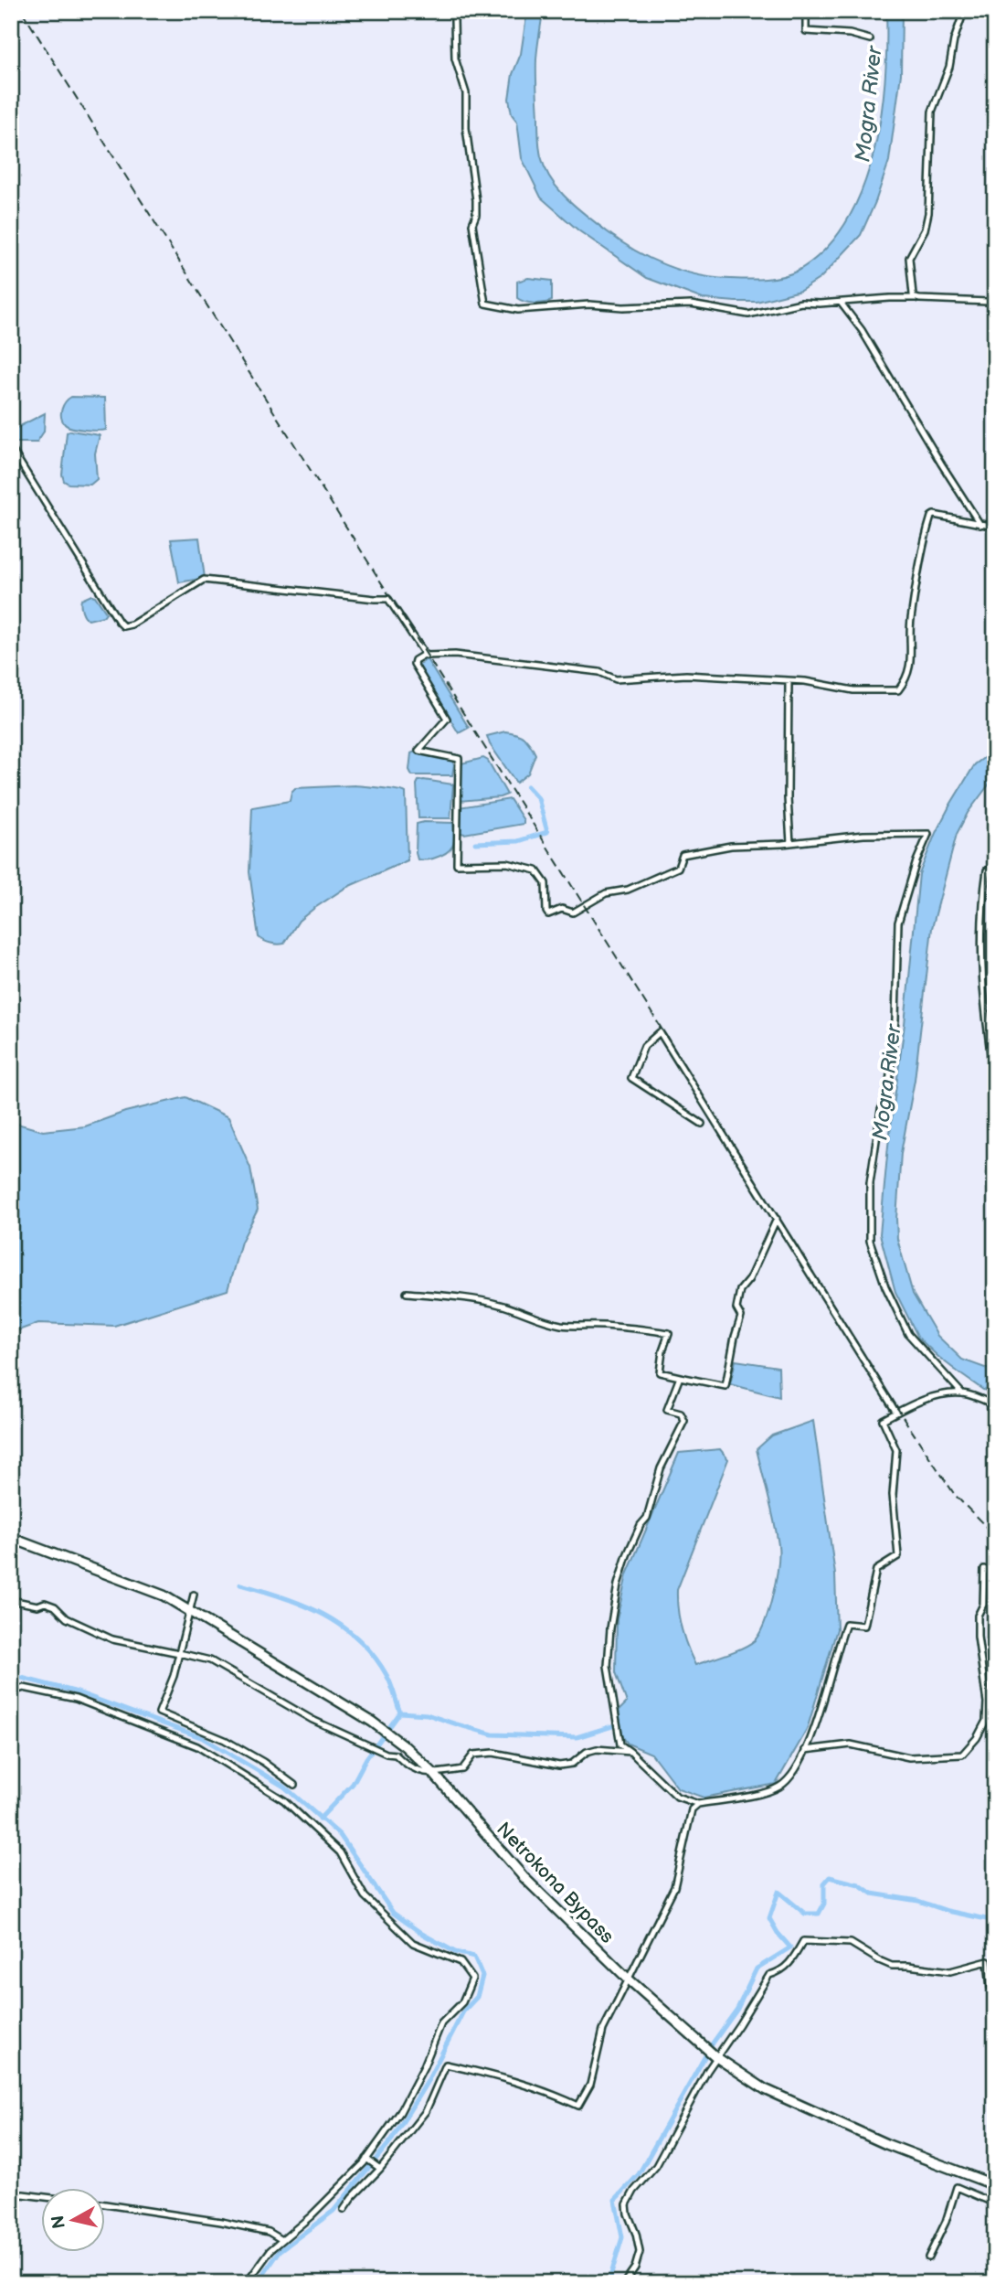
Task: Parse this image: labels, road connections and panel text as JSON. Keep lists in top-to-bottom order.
{
  "streets": {
    "main road": ["Netrokona Bypass"]
  },
  "water": ["Mogra River"],
  "north": "left"
}
